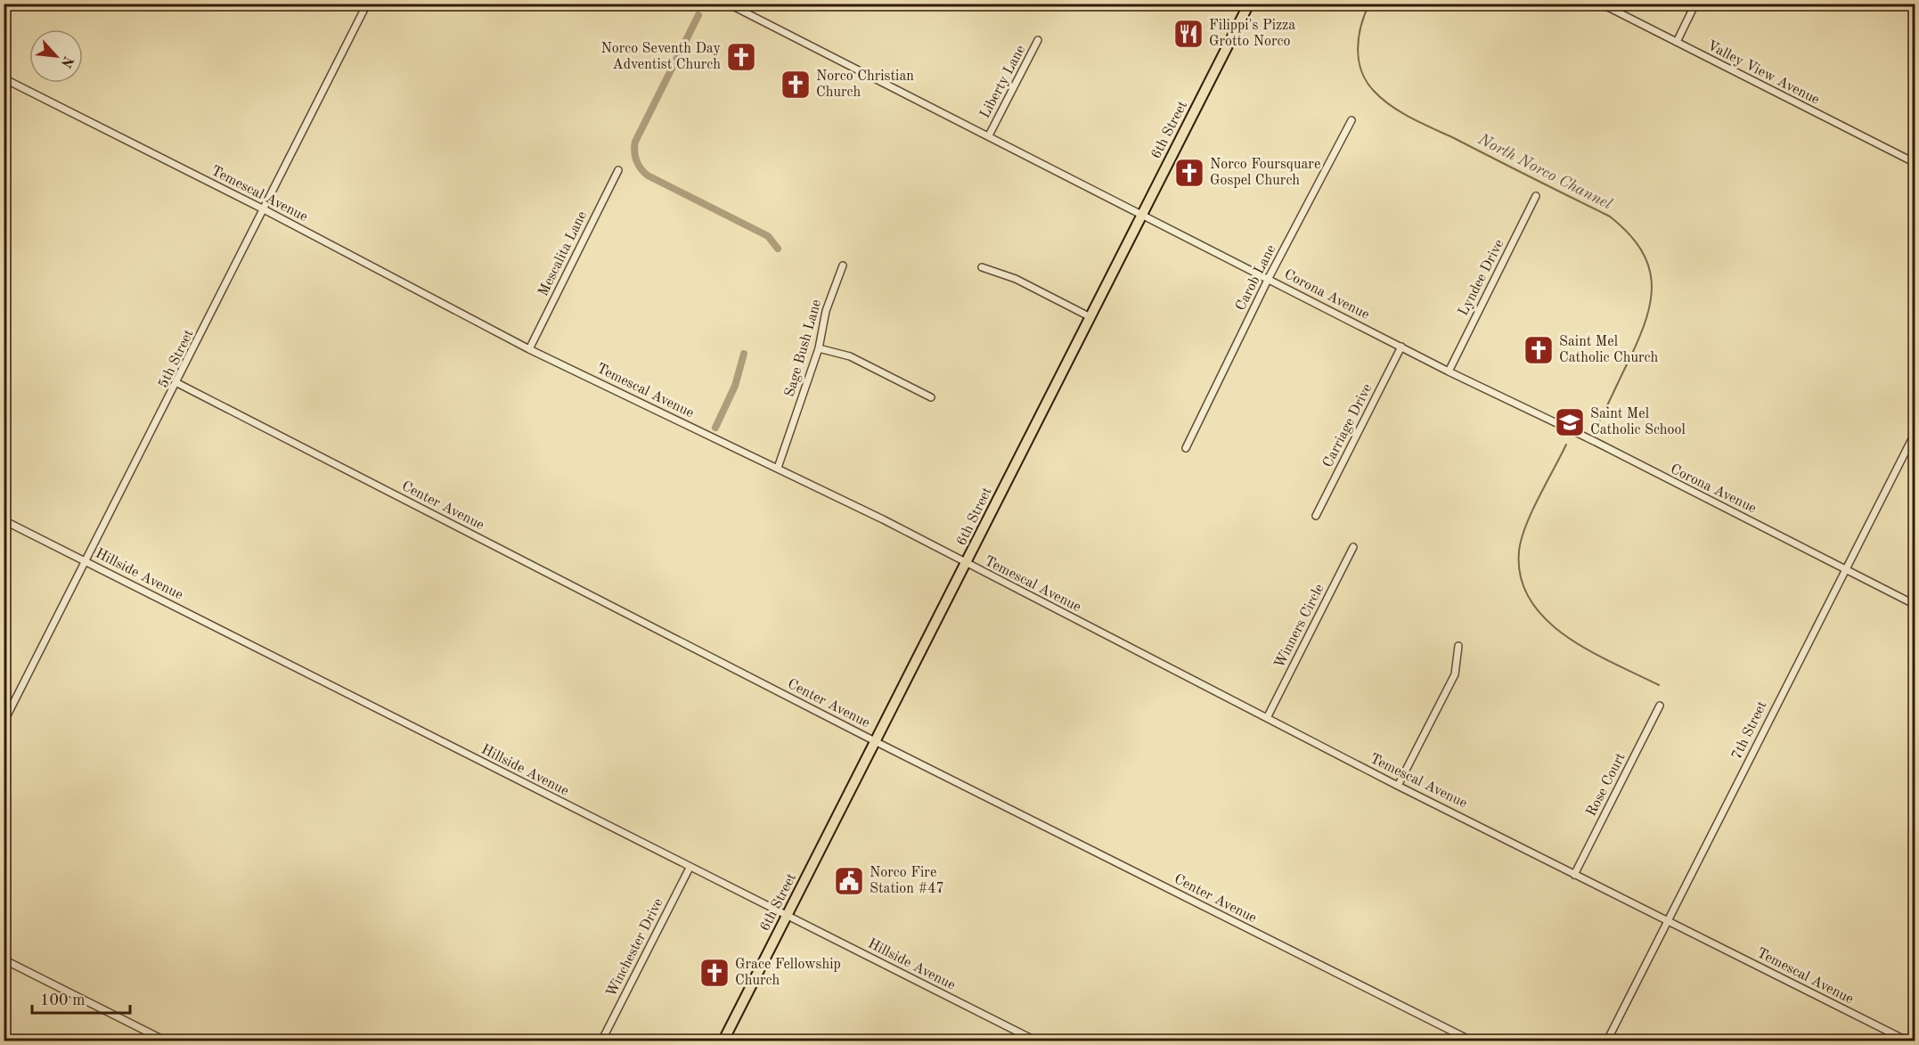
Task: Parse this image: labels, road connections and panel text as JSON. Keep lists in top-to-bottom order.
{
  "streets": {
    "main road": ["6th Street"],
    "street": [
      "Valley View Avenue",
      "Liberty Lane",
      "Temescal Avenue",
      "Mescalita Lane",
      "Carob Lane",
      "Lyndee Drive",
      "Corona Avenue",
      "Sage Bush Lane",
      "5th Street",
      "Carriage Drive",
      "Center Avenue",
      "Hillside Avenue",
      "Winners Circle",
      "7th Street",
      "Rose Court",
      "Winchester Drive"
    ]
  },
  "crossings": [
    ["Liberty Lane", "Corona Avenue"],
    ["6th Street", "Temescal Avenue"],
    ["6th Street", "Corona Avenue"],
    ["6th Street", "Center Avenue"],
    ["6th Street", "Hillside Avenue"],
    ["Temescal Avenue", "Mescalita Lane"],
    ["Temescal Avenue", "Sage Bush Lane"],
    ["Temescal Avenue", "5th Street"],
    ["Temescal Avenue", "Winners Circle"],
    ["Temescal Avenue", "7th Street"],
    ["Temescal Avenue", "Rose Court"],
    ["Carob Lane", "Corona Avenue"],
    ["Lyndee Drive", "Corona Avenue"],
    ["Corona Avenue", "Carriage Drive"],
    ["Corona Avenue", "7th Street"],
    ["5th Street", "Center Avenue"],
    ["5th Street", "Hillside Avenue"],
    ["Hillside Avenue", "Winchester Drive"]
  ],
  "water": ["North Norco Channel"],
  "places": {
    "restaurant": ["Filippi's Pizza Grotto Norco"],
    "church": [
      "Norco Seventh Day Adventist Church",
      "Norco Christian Church",
      "Norco Foursquare Gospel Church",
      "Saint Mel Catholic Church",
      "Grace Fellowship Church"
    ],
    "school or university": ["Saint Mel Catholic School"],
    "public building": ["Norco Fire Station #47"]
  },
  "scale_bar": "100 m",
  "north": "bottom right"
}
